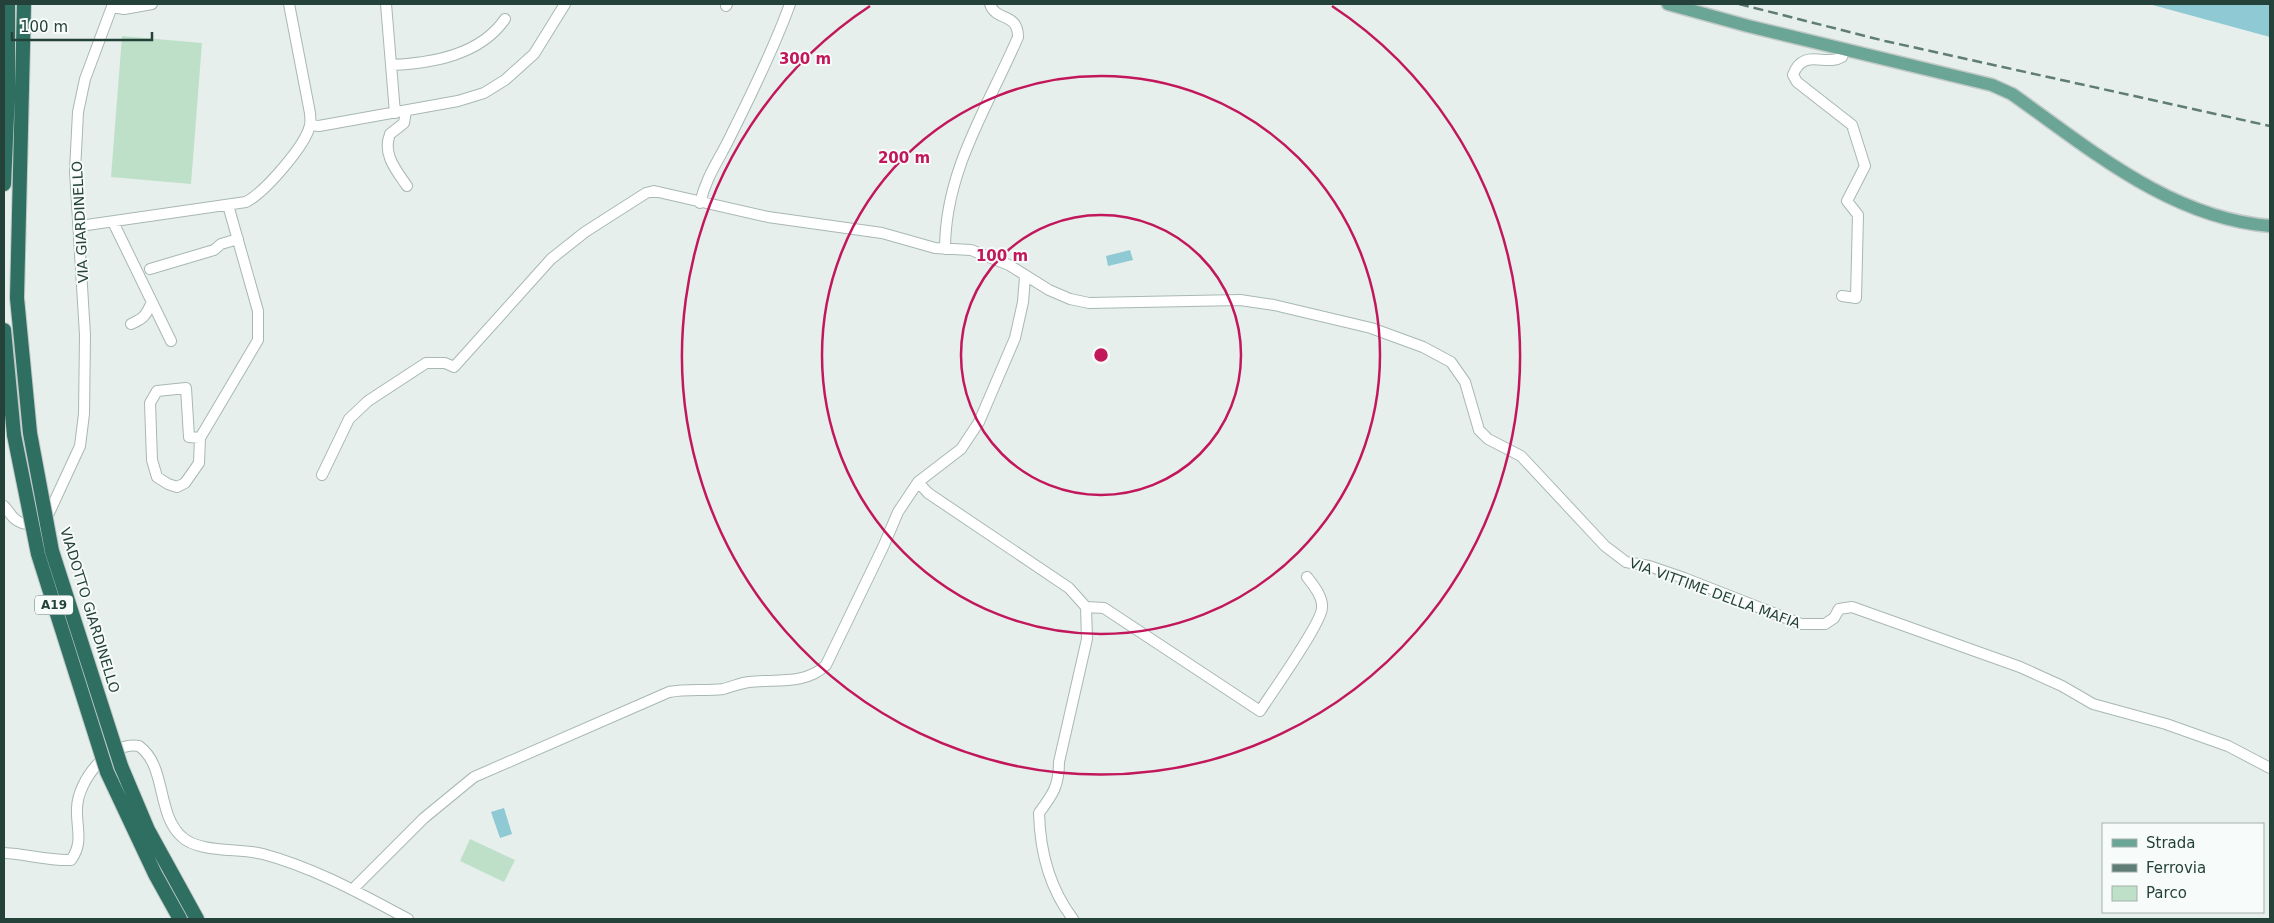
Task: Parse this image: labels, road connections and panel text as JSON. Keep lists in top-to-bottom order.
{
  "streets": {
    "highway": ["A19", "VIADOTTO GIARDINELLO"],
    "street": ["VIA GIARDINELLO", "VIA VITTIME DELLA MAFIA"]
  },
  "legend": ["Strada", "Ferrovia", "Parco"],
  "scale_bar": "100 m",
  "rings": ["300 m", "200 m", "100 m"]
}
